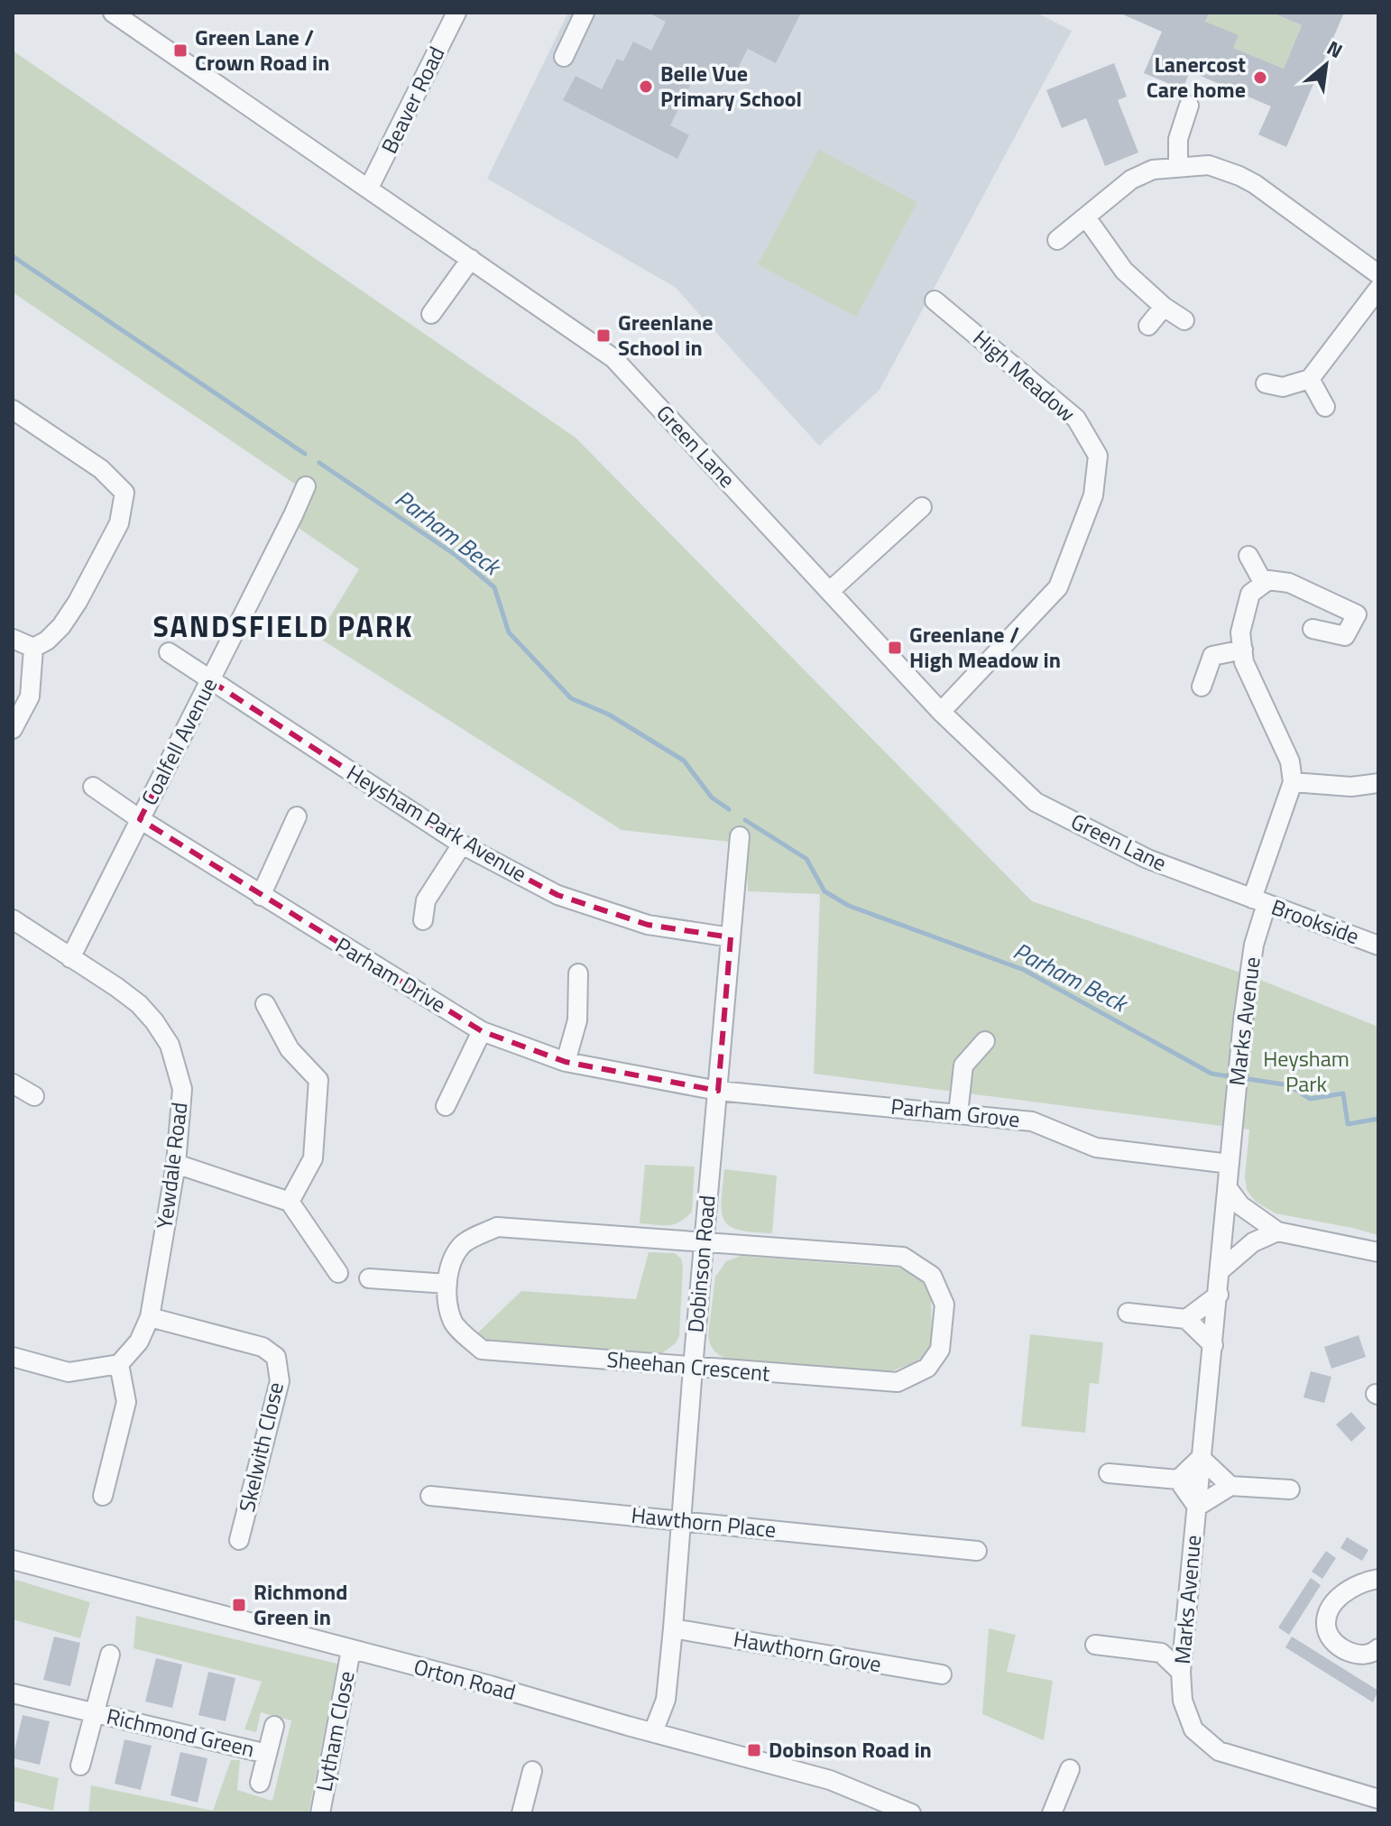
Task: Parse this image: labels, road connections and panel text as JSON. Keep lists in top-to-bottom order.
{
  "streets": {
    "street": [
      "Beaver Road",
      "High Meadow",
      "Green Lane",
      "Coalfell Avenue",
      "Heysham Park Avenue",
      "Brookside",
      "Parham Drive",
      "Marks Avenue",
      "Parham Grove",
      "Yewdale Road",
      "Dobinson Road",
      "Sheehan Crescent",
      "Skelwith Close",
      "Hawthorn Place",
      "Hawthorn Grove",
      "Orton Road",
      "Lytham Close",
      "Richmond Green"
    ]
  },
  "crossings": [
    ["Beaver Road", "Green Lane"],
    ["High Meadow", "Green Lane"],
    ["Green Lane", "Brookside"],
    ["Green Lane", "Marks Avenue"],
    ["Coalfell Avenue", "Heysham Park Avenue"],
    ["Coalfell Avenue", "Parham Drive"],
    ["Coalfell Avenue", "Yewdale Road"],
    ["Heysham Park Avenue", "Dobinson Road"],
    ["Brookside", "Marks Avenue"],
    ["Parham Drive", "Parham Grove"],
    ["Parham Drive", "Dobinson Road"],
    ["Marks Avenue", "Parham Grove"],
    ["Parham Grove", "Dobinson Road"],
    ["Yewdale Road", "Skelwith Close"],
    ["Dobinson Road", "Sheehan Crescent"],
    ["Dobinson Road", "Hawthorn Place"],
    ["Dobinson Road", "Hawthorn Grove"],
    ["Dobinson Road", "Orton Road"],
    ["Orton Road", "Lytham Close"]
  ],
  "districts": ["SANDSFIELD PARK"],
  "water": ["Parham Beck"],
  "parks": ["Heysham Park"],
  "places": {
    "transit": [
      "Green Lane / Crown Road in",
      "Greenlane School in",
      "Greenlane / High Meadow in",
      "Richmond Green in",
      "Dobinson Road in"
    ],
    "other": ["Lanercost Care home", "Belle Vue Primary School"]
  },
  "north": "top right"
}
